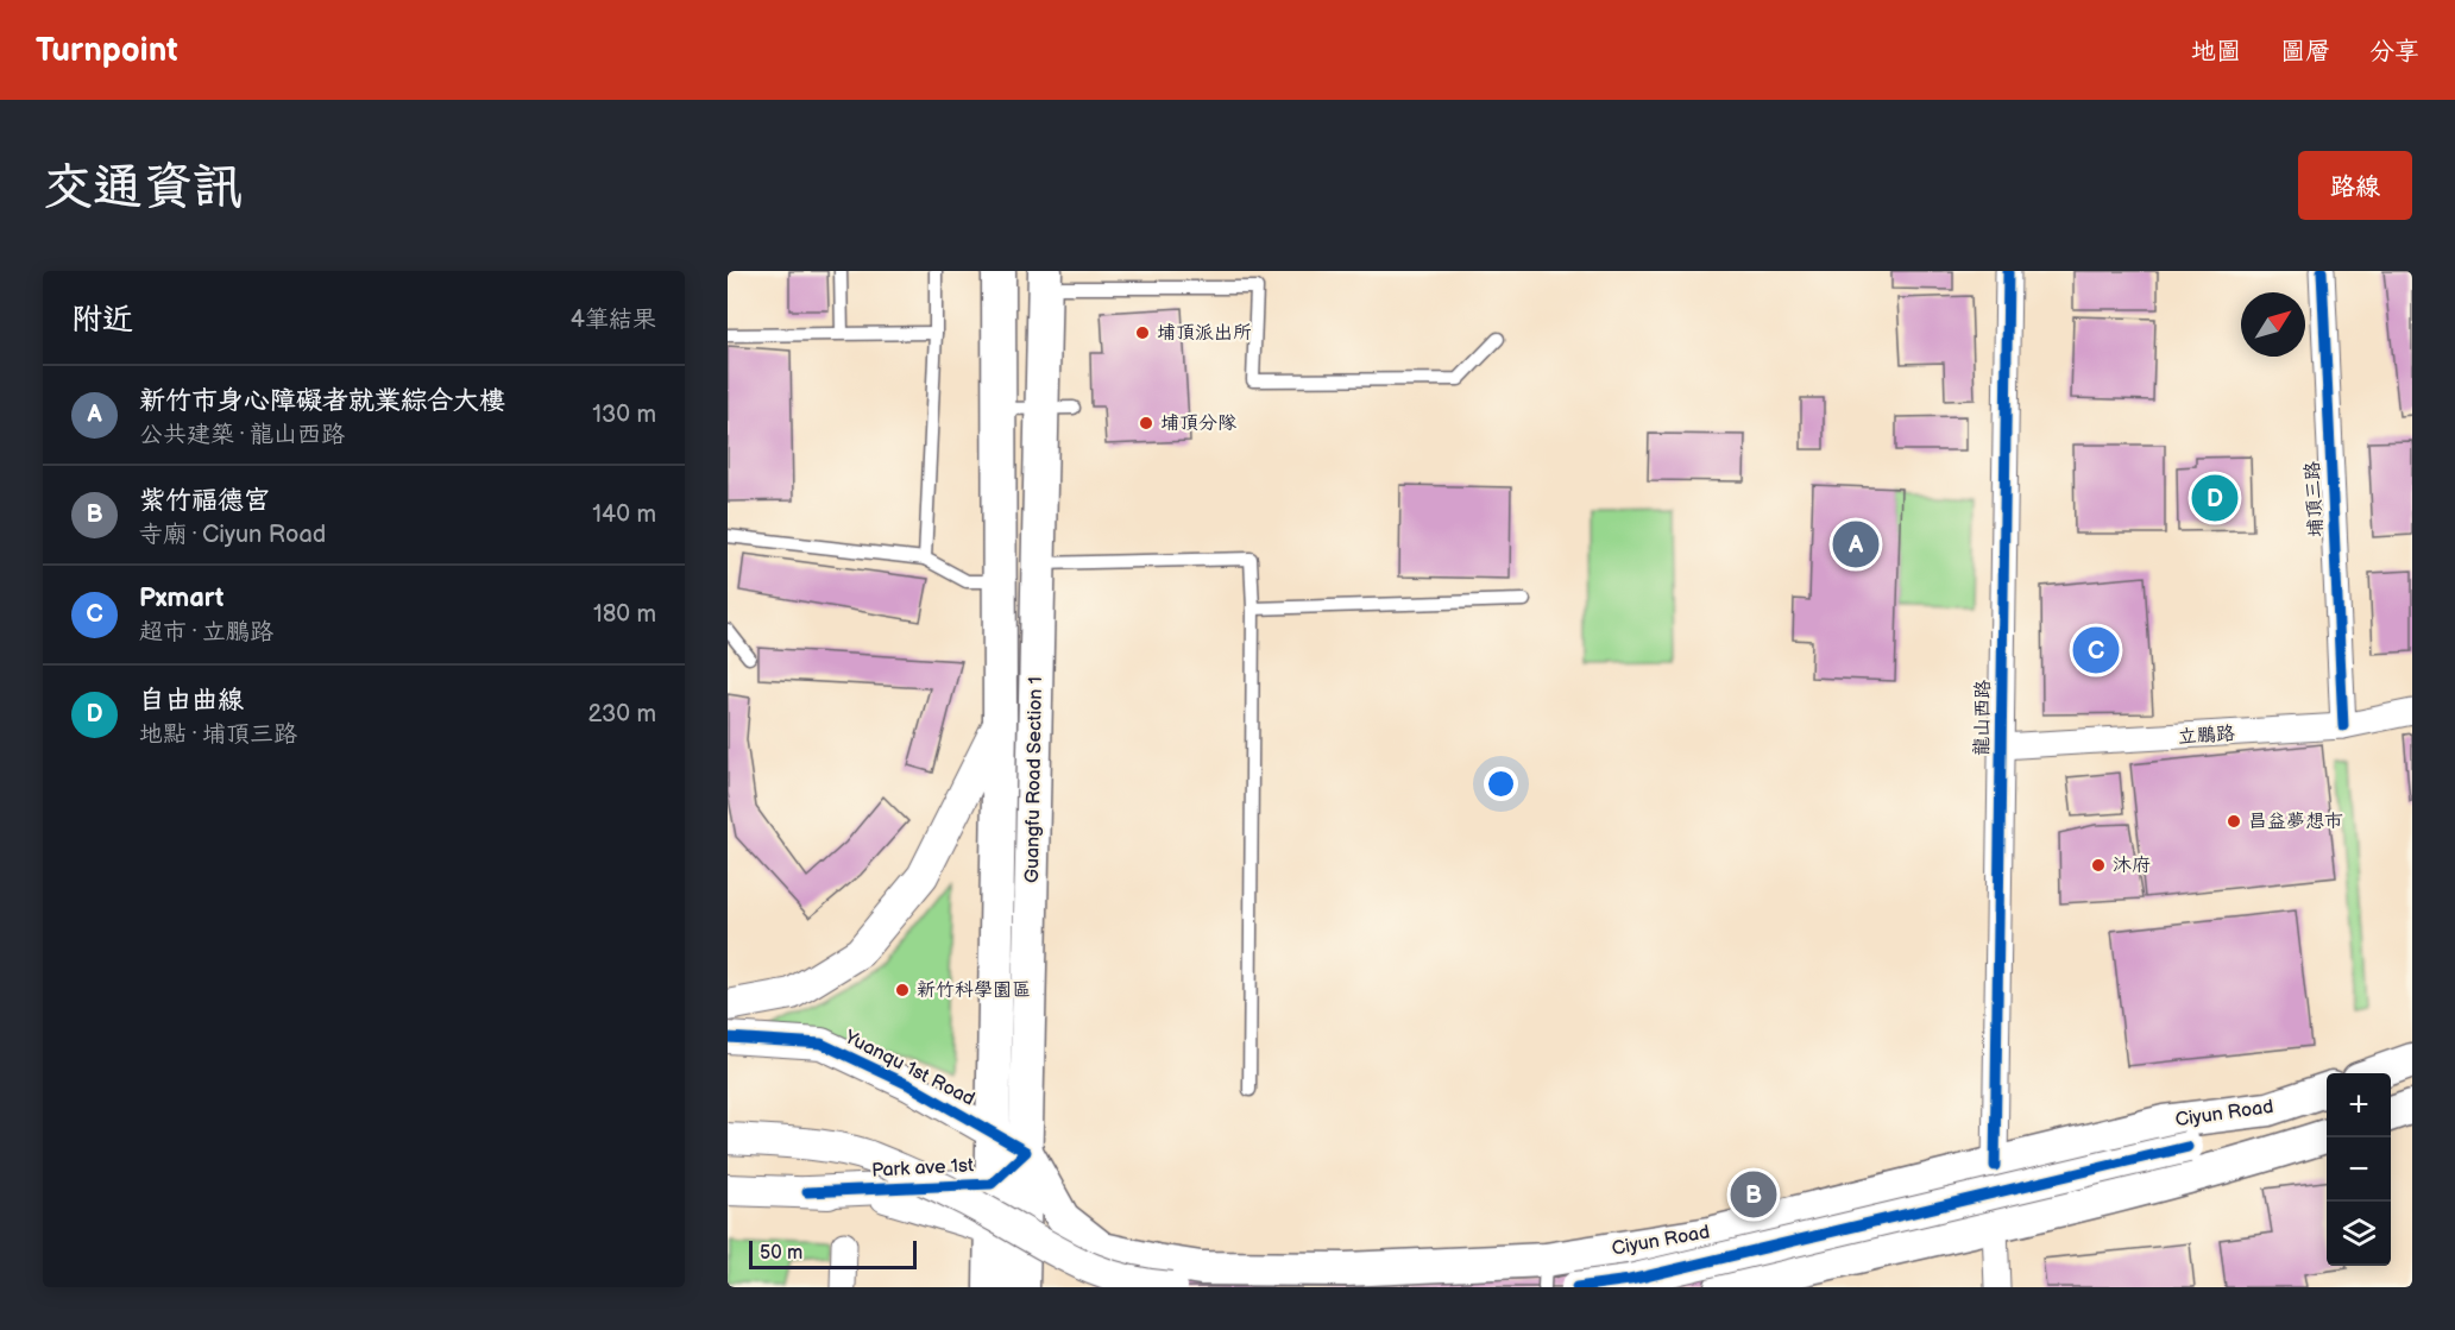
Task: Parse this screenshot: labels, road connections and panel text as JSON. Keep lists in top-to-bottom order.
{
  "streets": {
    "main road": ["Guangfu Road Section 1", "Ciyun Road"],
    "street": [
      "埔頂三路",
      "龍山西路",
      "立鵬路",
      "Yuanqu 1st Road",
      "Park ave 1st"
    ]
  },
  "crossings": [
    ["埔頂三路", "立鵬路"],
    ["龍山西路", "立鵬路"],
    ["龍山西路", "Ciyun Road"],
    ["Guangfu Road Section 1", "Yuanqu 1st Road"],
    ["Guangfu Road Section 1", "Ciyun Road"],
    ["Guangfu Road Section 1", "Park ave 1st"],
    ["Yuanqu 1st Road", "Ciyun Road"],
    ["Yuanqu 1st Road", "Park ave 1st"],
    ["Ciyun Road", "Park ave 1st"]
  ],
  "places": [
    "埔頂派出所",
    "埔頂分隊",
    "昌益夢想市",
    "沐府",
    "新竹科學園區"
  ],
  "scale_bar": "50 m",
  "north": "top right",
  "page": {
    "header": "Turnpoint",
    "nav": ["地圖", "圖層", "分享"],
    "buttons": "路線",
    "title": "交通資訊",
    "heading": ["附近", "4筆結果"],
    "list": [
      {
        "mark": "A",
        "name": "新竹市身心障礙者就業綜合大樓",
        "note": "公共建築 · 龍山西路",
        "value": "130 m"
      },
      {
        "mark": "B",
        "name": "紫竹福德宮",
        "note": "寺廟 · Ciyun Road",
        "value": "140 m"
      },
      {
        "mark": "C",
        "name": "Pxmart",
        "note": "超市 · 立鵬路",
        "value": "180 m"
      },
      {
        "mark": "D",
        "name": "自由曲線",
        "note": "地點 · 埔頂三路",
        "value": "230 m"
      }
    ],
    "pins": [
      "D",
      "A",
      "C",
      "B"
    ],
    "map_buttons": ["+", "−"],
    "scale": "50 m"
  }
}
